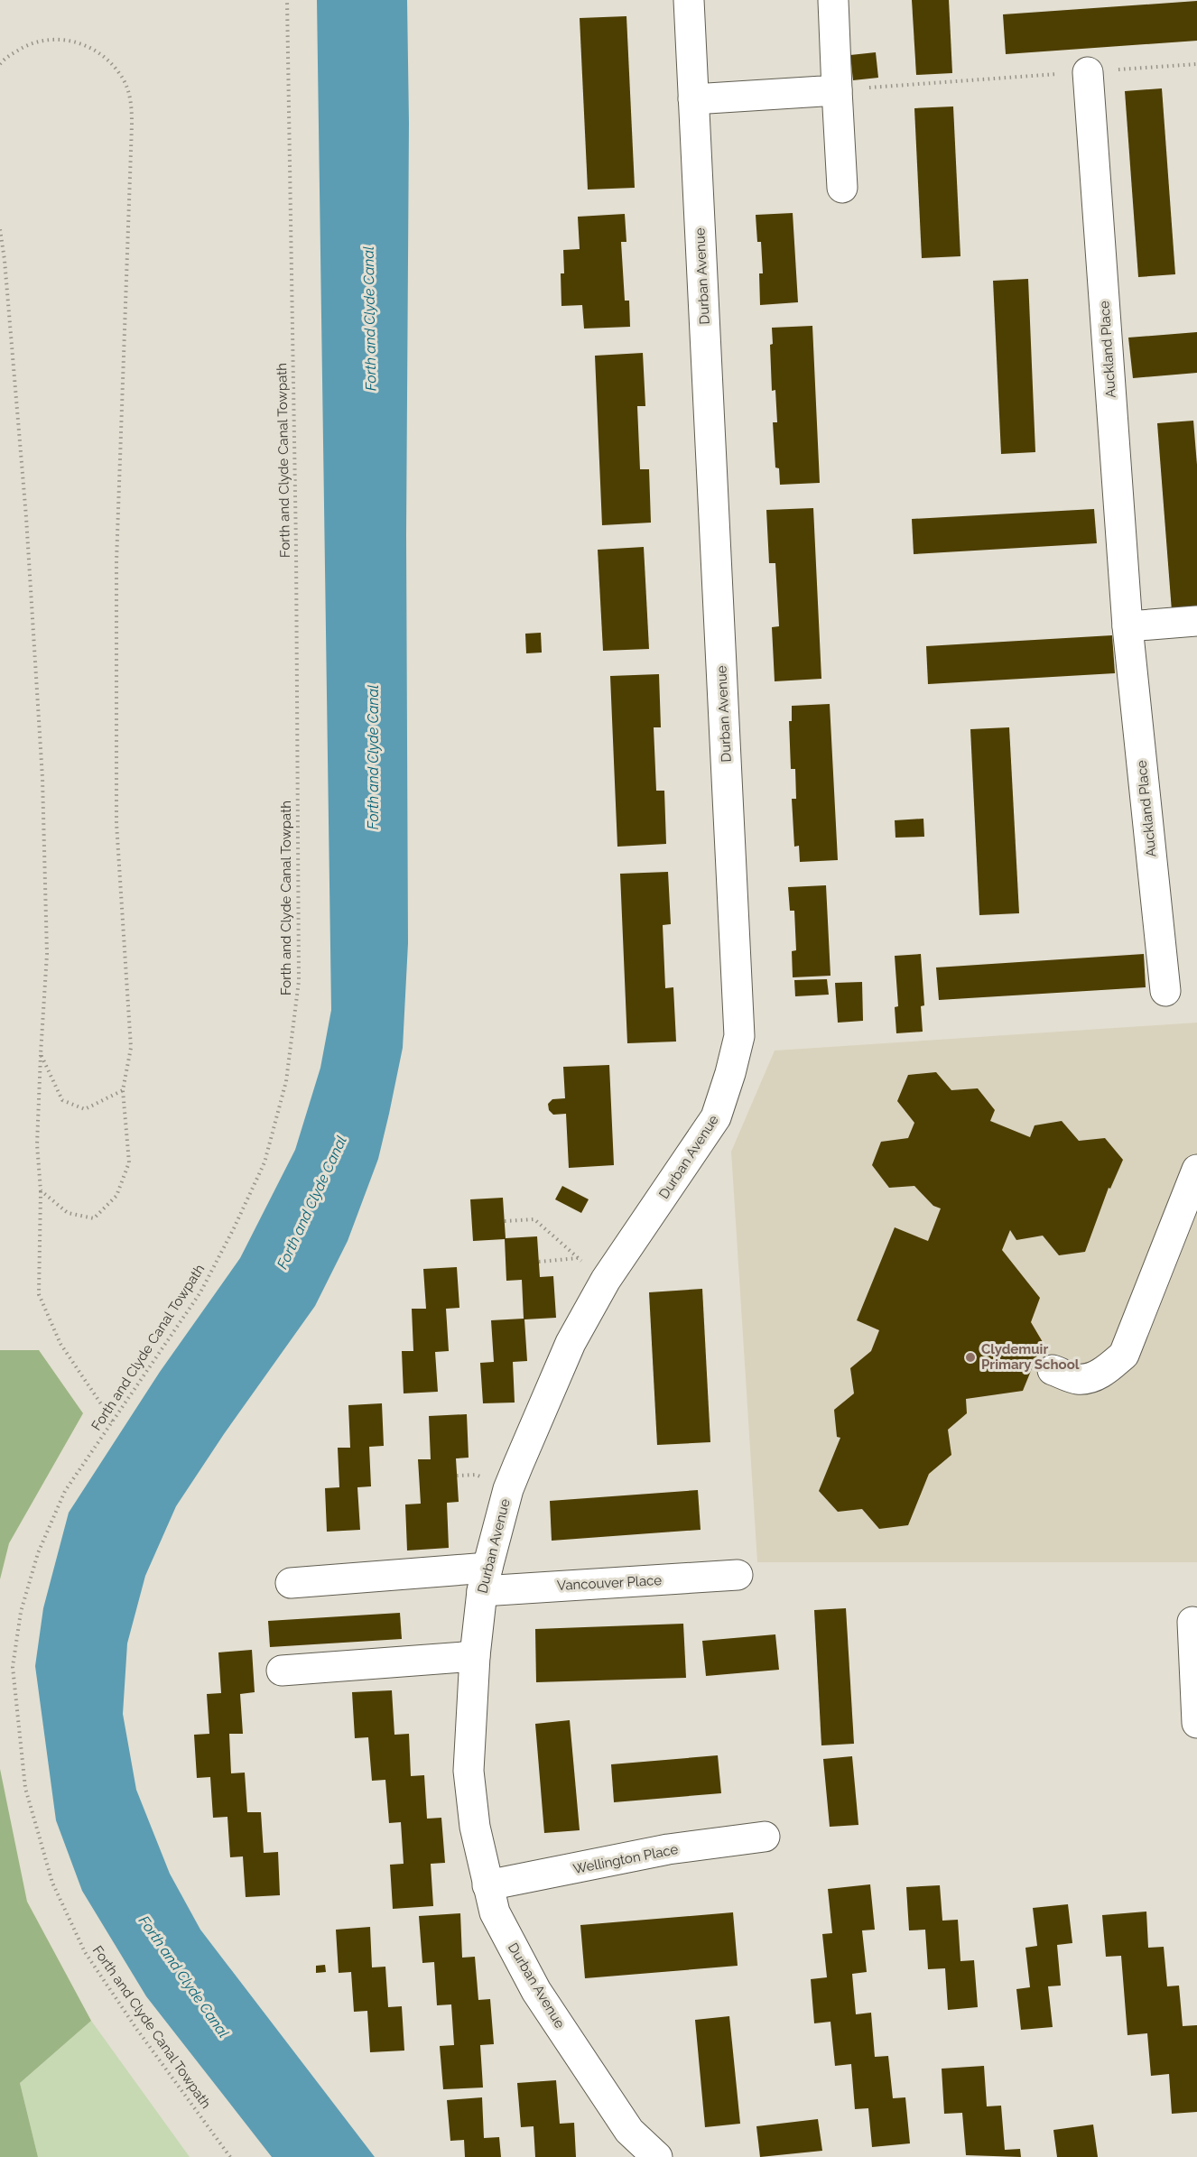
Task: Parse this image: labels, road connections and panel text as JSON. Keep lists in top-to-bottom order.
{
  "streets": {
    "street": [
      "Durban Avenue",
      "Auckland Place",
      "Vancouver Place",
      "Wellington Place"
    ],
    "path": ["Forth and Clyde Canal Towpath"]
  },
  "crossings": [
    ["Durban Avenue", "Vancouver Place"],
    ["Durban Avenue", "Wellington Place"]
  ],
  "water": ["Forth and Clyde Canal"],
  "places": ["Clydemuir Primary School"]
}
